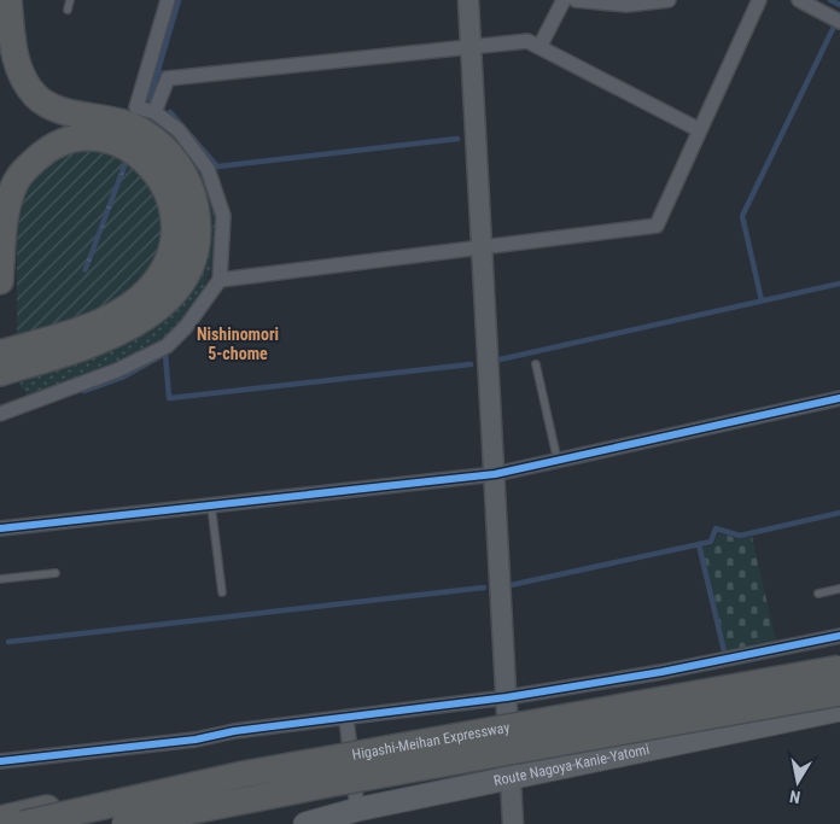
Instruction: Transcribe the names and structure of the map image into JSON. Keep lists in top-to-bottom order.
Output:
{
  "streets": {
    "highway": ["Higashi-Meihan Expressway"],
    "main road": ["Route Nagoya-Kanie-Yatomi"]
  },
  "districts": ["Nishinomori 5-chome"],
  "north": "bottom"
}
